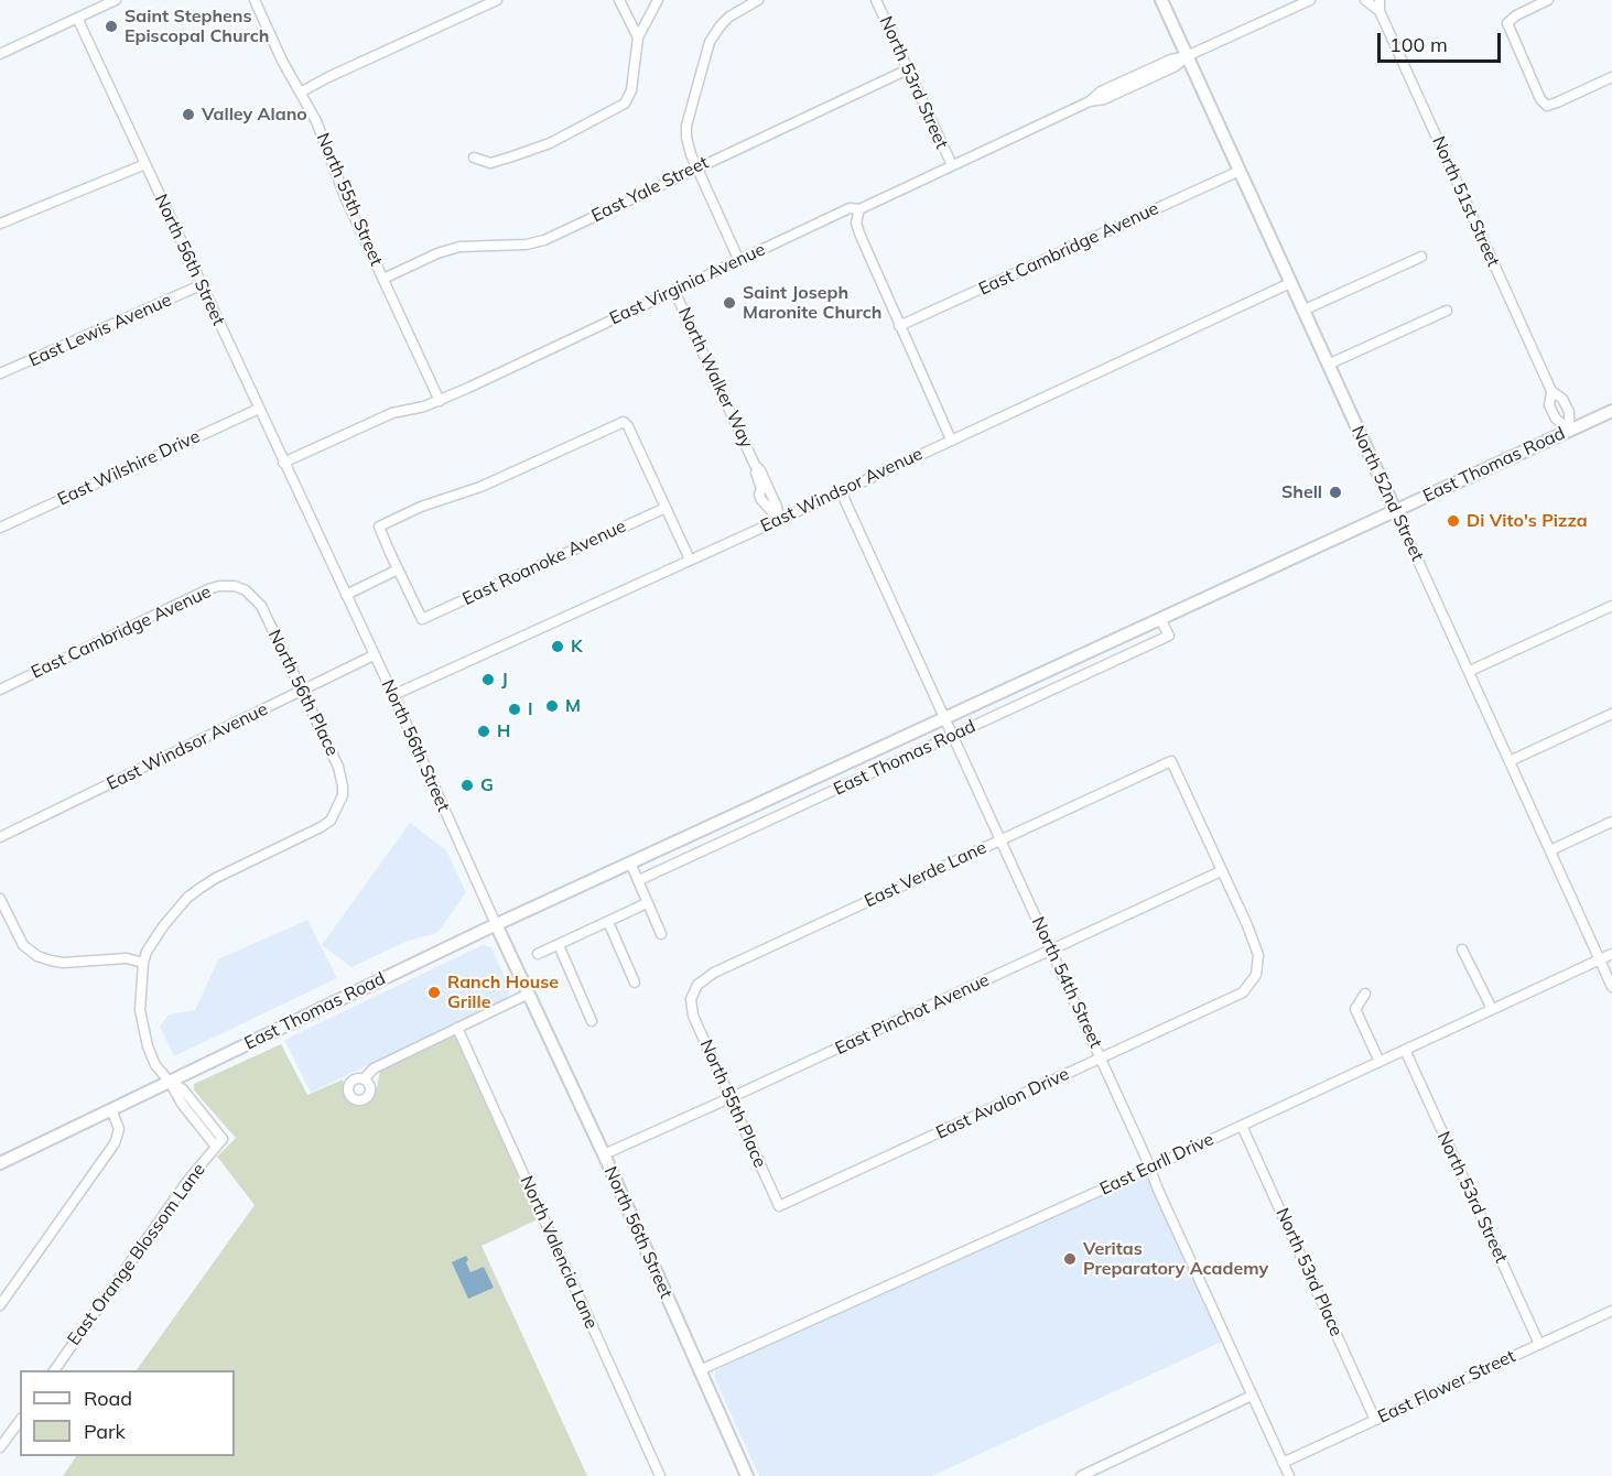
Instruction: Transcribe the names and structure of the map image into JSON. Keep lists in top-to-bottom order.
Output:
{
  "streets": {
    "main road": ["North 56th Street", "East Thomas Road", "North 52nd Street"],
    "street": [
      "North 53rd Street",
      "East Yale Street",
      "North 55th Street",
      "North 51st Street",
      "East Cambridge Avenue",
      "East Virginia Avenue",
      "East Lewis Avenue",
      "North Walker Way",
      "East Wilshire Drive",
      "East Windsor Avenue",
      "East Roanoke Avenue",
      "North 56th Place",
      "East Verde Lane",
      "North 54th Street",
      "East Pinchot Avenue",
      "North 55th Place",
      "East Avalon Drive",
      "East Earll Drive",
      "North Valencia Lane",
      "East Orange Blossom Lane",
      "North 53rd Place",
      "East Flower Street"
    ]
  },
  "crossings": [
    ["North 53rd Street", "East Yale Street"],
    ["North 53rd Street", "East Virginia Avenue"],
    ["North 53rd Street", "East Earll Drive"],
    ["North 53rd Street", "East Flower Street"],
    ["East Yale Street", "North 55th Street"],
    ["North 55th Street", "East Virginia Avenue"],
    ["North 51st Street", "East Thomas Road"],
    ["East Cambridge Avenue", "North 52nd Street"],
    ["East Cambridge Avenue", "North 56th Place"],
    ["North 56th Street", "East Virginia Avenue"],
    ["North 56th Street", "East Lewis Avenue"],
    ["North 56th Street", "East Thomas Road"],
    ["North 56th Street", "East Wilshire Drive"],
    ["North 56th Street", "East Windsor Avenue"],
    ["North 56th Street", "East Pinchot Avenue"],
    ["North 56th Street", "East Earll Drive"],
    ["East Virginia Avenue", "North Walker Way"],
    ["East Virginia Avenue", "North 52nd Street"],
    ["North Walker Way", "East Windsor Avenue"],
    ["East Thomas Road", "North 52nd Street"],
    ["East Thomas Road", "North 54th Street"],
    ["East Thomas Road", "East Orange Blossom Lane"],
    ["East Windsor Avenue", "North 52nd Street"],
    ["East Windsor Avenue", "North 56th Place"],
    ["East Windsor Avenue", "North 54th Street"],
    ["North 52nd Street", "East Earll Drive"],
    ["East Verde Lane", "North 54th Street"],
    ["East Verde Lane", "East Pinchot Avenue"],
    ["East Verde Lane", "North 55th Place"],
    ["East Verde Lane", "East Avalon Drive"],
    ["North 54th Street", "East Pinchot Avenue"],
    ["North 54th Street", "East Avalon Drive"],
    ["North 54th Street", "East Earll Drive"],
    ["North 54th Street", "East Flower Street"],
    ["East Pinchot Avenue", "North 55th Place"],
    ["East Pinchot Avenue", "East Avalon Drive"],
    ["North 55th Place", "East Avalon Drive"],
    ["East Earll Drive", "North 53rd Place"],
    ["North 53rd Place", "East Flower Street"]
  ],
  "places": [
    "Saint Stephens Episcopal Church",
    "Valley Alano",
    "Saint Joseph Maronite Church",
    "Shell",
    "Di Vito's Pizza",
    "K",
    "J",
    "M",
    "I",
    "H",
    "G",
    "Ranch House Grille",
    "Veritas Preparatory Academy"
  ],
  "legend": ["Road", "Park"],
  "scale_bar": "100 m"
}
